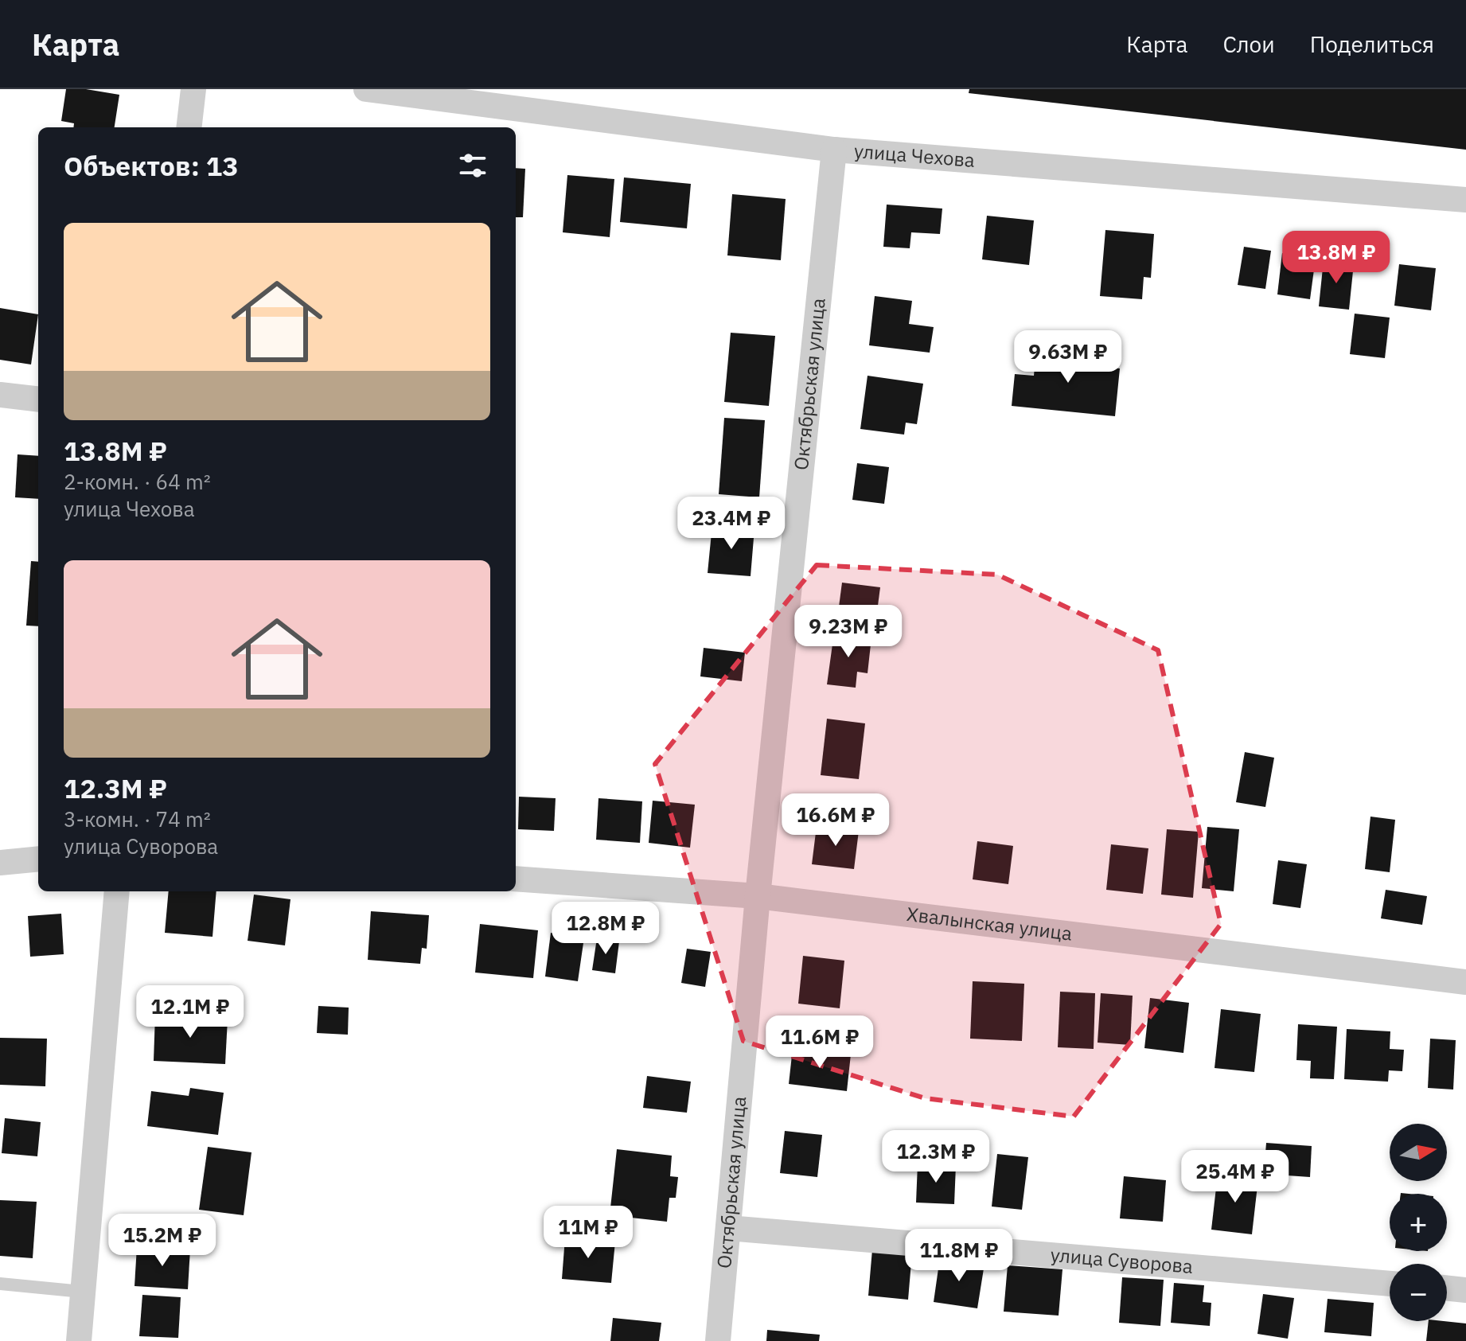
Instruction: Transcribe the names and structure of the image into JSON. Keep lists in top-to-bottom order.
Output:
{
  "streets": {
    "street": [
      "улица Чехова",
      "Октябрьская улица",
      "Хвалынская улица",
      "улица Суворова"
    ]
  },
  "crossings": [
    ["улица Чехова", "Октябрьская улица"],
    ["Октябрьская улица", "Хвалынская улица"],
    ["Октябрьская улица", "улица Суворова"]
  ],
  "north": "right",
  "page": {
    "header": "Карта",
    "nav": ["Карта", "Слои", "Поделиться"],
    "heading": "Объектов: 13",
    "list": [
      {
        "name": "13.8M ₽",
        "note": "2-комн. · 64 m² · улица Чехова"
      },
      {
        "name": "12.3M ₽",
        "note": "3-комн. · 74 m² · улица Суворова"
      }
    ],
    "price": [
      "13.8M ₽",
      "9.63M ₽",
      "23.4M ₽",
      "9.23M ₽",
      "16.6M ₽",
      "12.8M ₽",
      "12.1M ₽",
      "11.6M ₽",
      "12.3M ₽",
      "25.4M ₽",
      "11M ₽",
      "15.2M ₽",
      "11.8M ₽"
    ],
    "map_buttons": ["+", "−"]
  }
}
